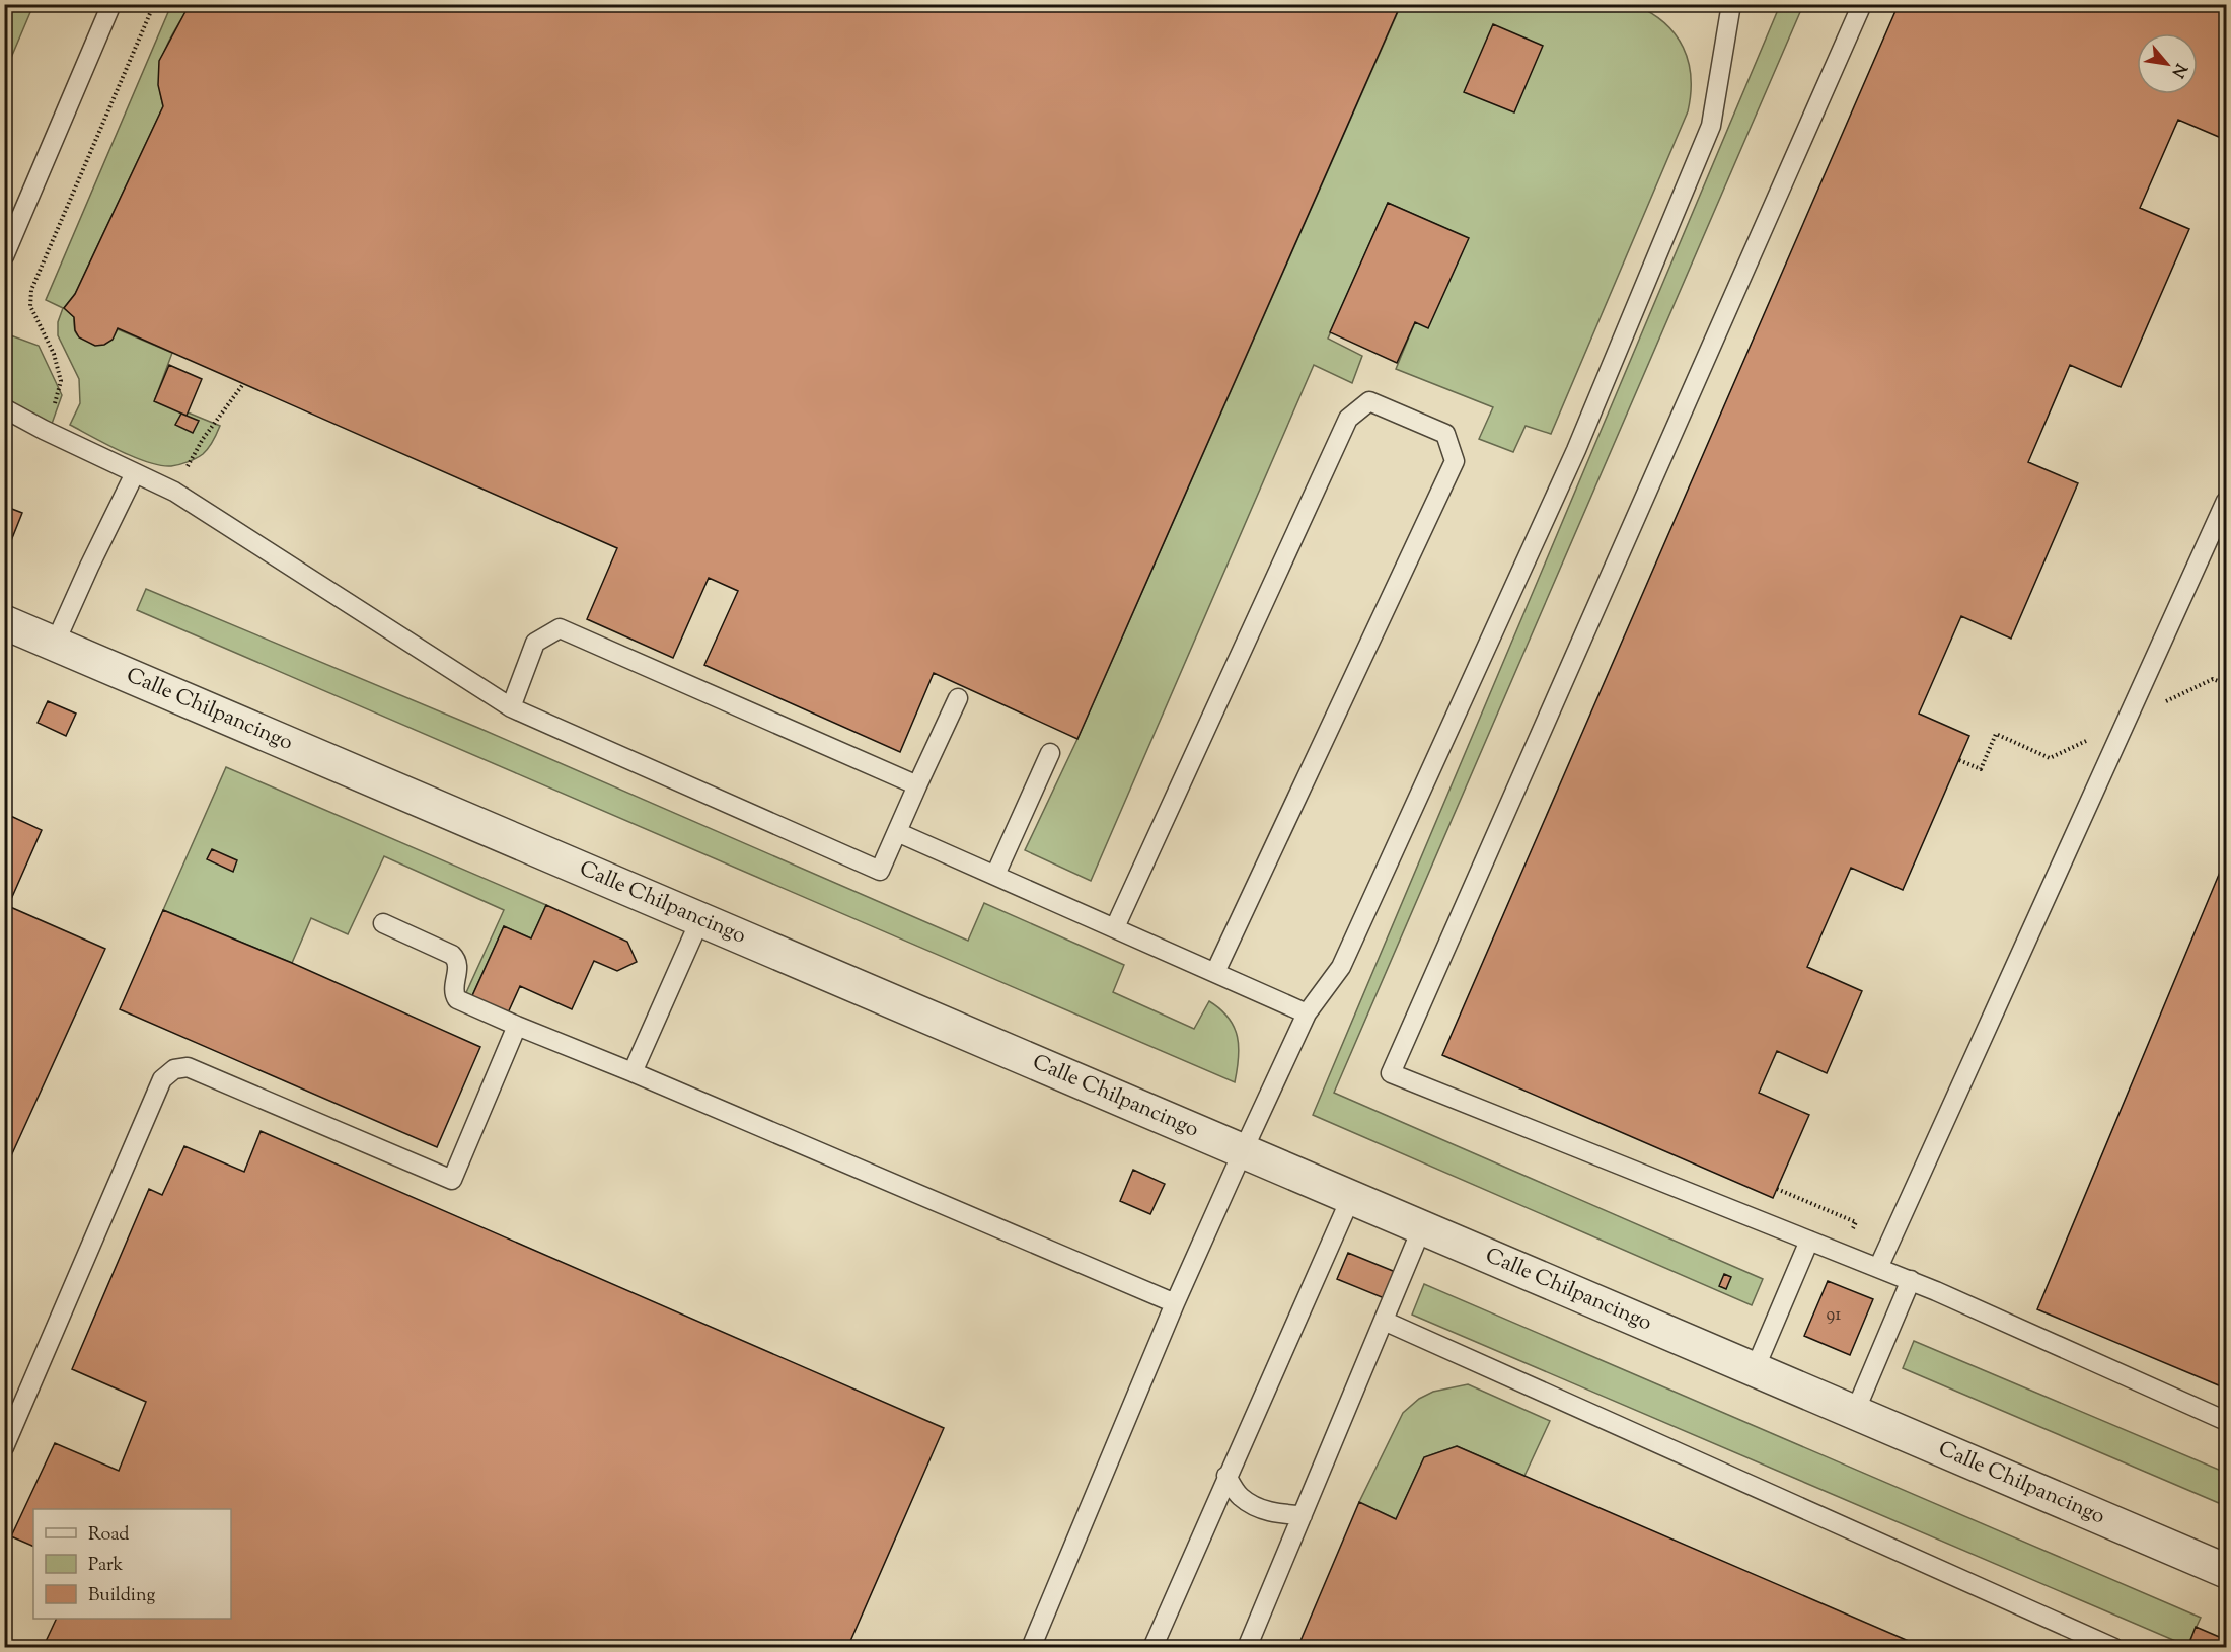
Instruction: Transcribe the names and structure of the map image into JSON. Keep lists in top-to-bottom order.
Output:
{
  "streets": {
    "street": ["Calle Chilpancingo"]
  },
  "house_numbers": ["91"],
  "legend": ["Road", "Park", "Building"],
  "north": "bottom right"
}
